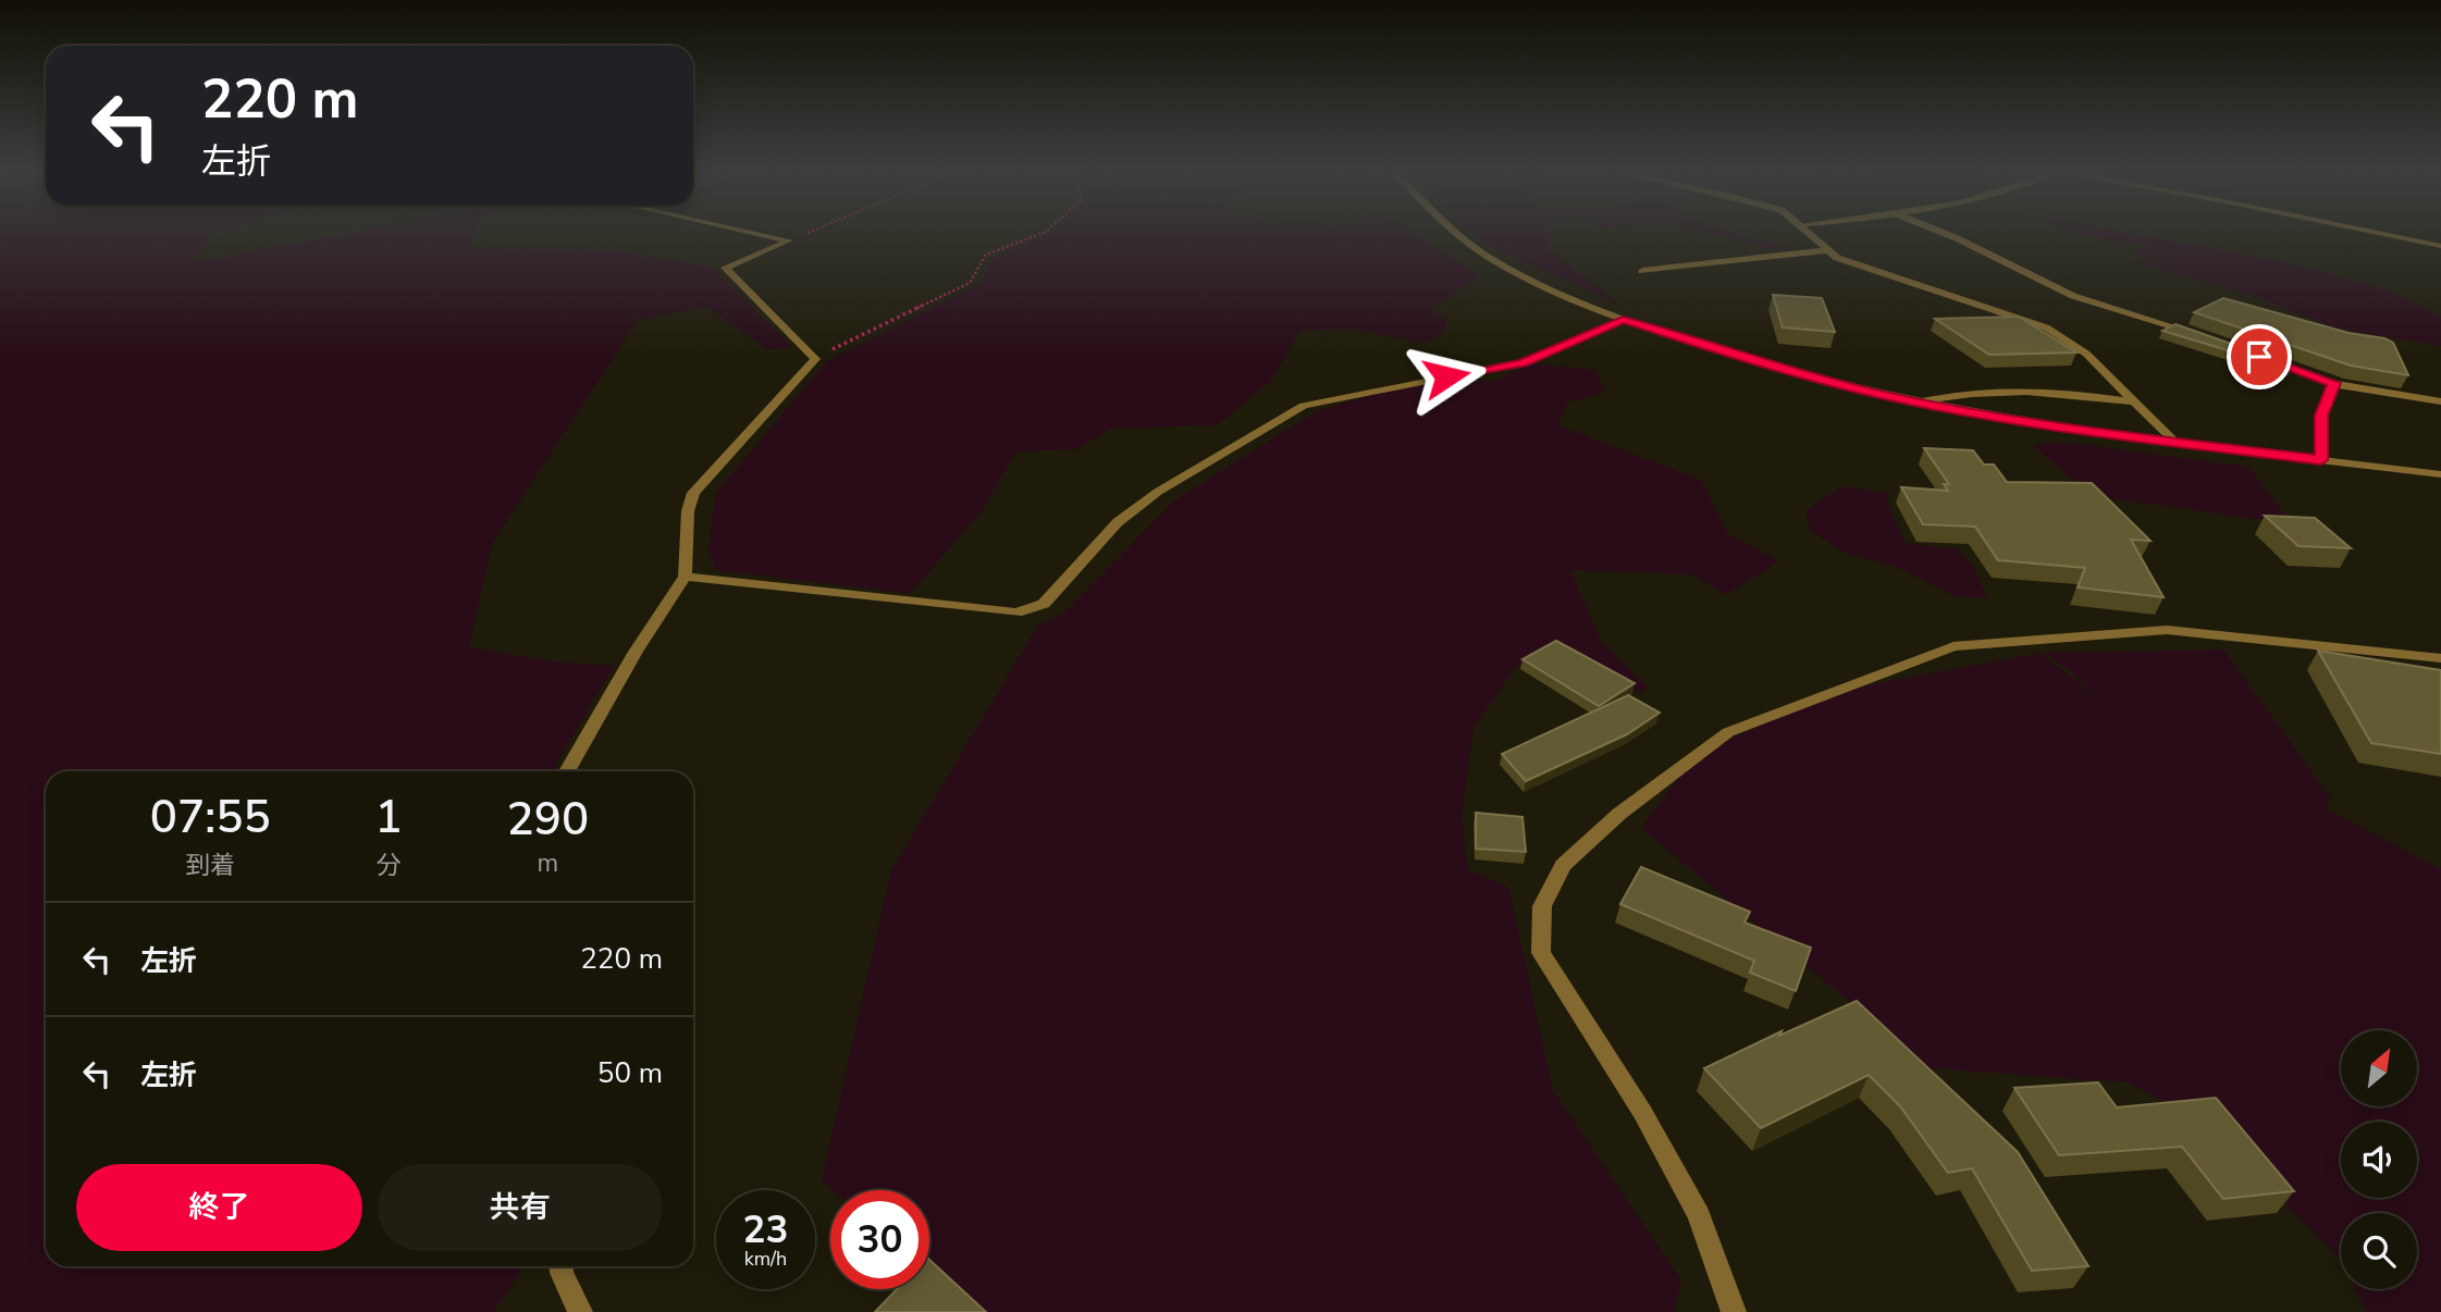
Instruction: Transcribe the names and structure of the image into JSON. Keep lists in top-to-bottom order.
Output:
{
  "north": "top right",
  "page": {
    "turn": ["220 m", "左折"],
    "eta": [
      "07:55",
      "到着",
      "1",
      "分",
      "290",
      "m"
    ],
    "list": [
      {
        "name": "左折",
        "value": "220 m"
      },
      {
        "name": "左折",
        "value": "50 m"
      }
    ],
    "buttons": ["終了", "共有"],
    "speed": "23 km/h",
    "limit": "30"
  }
}
